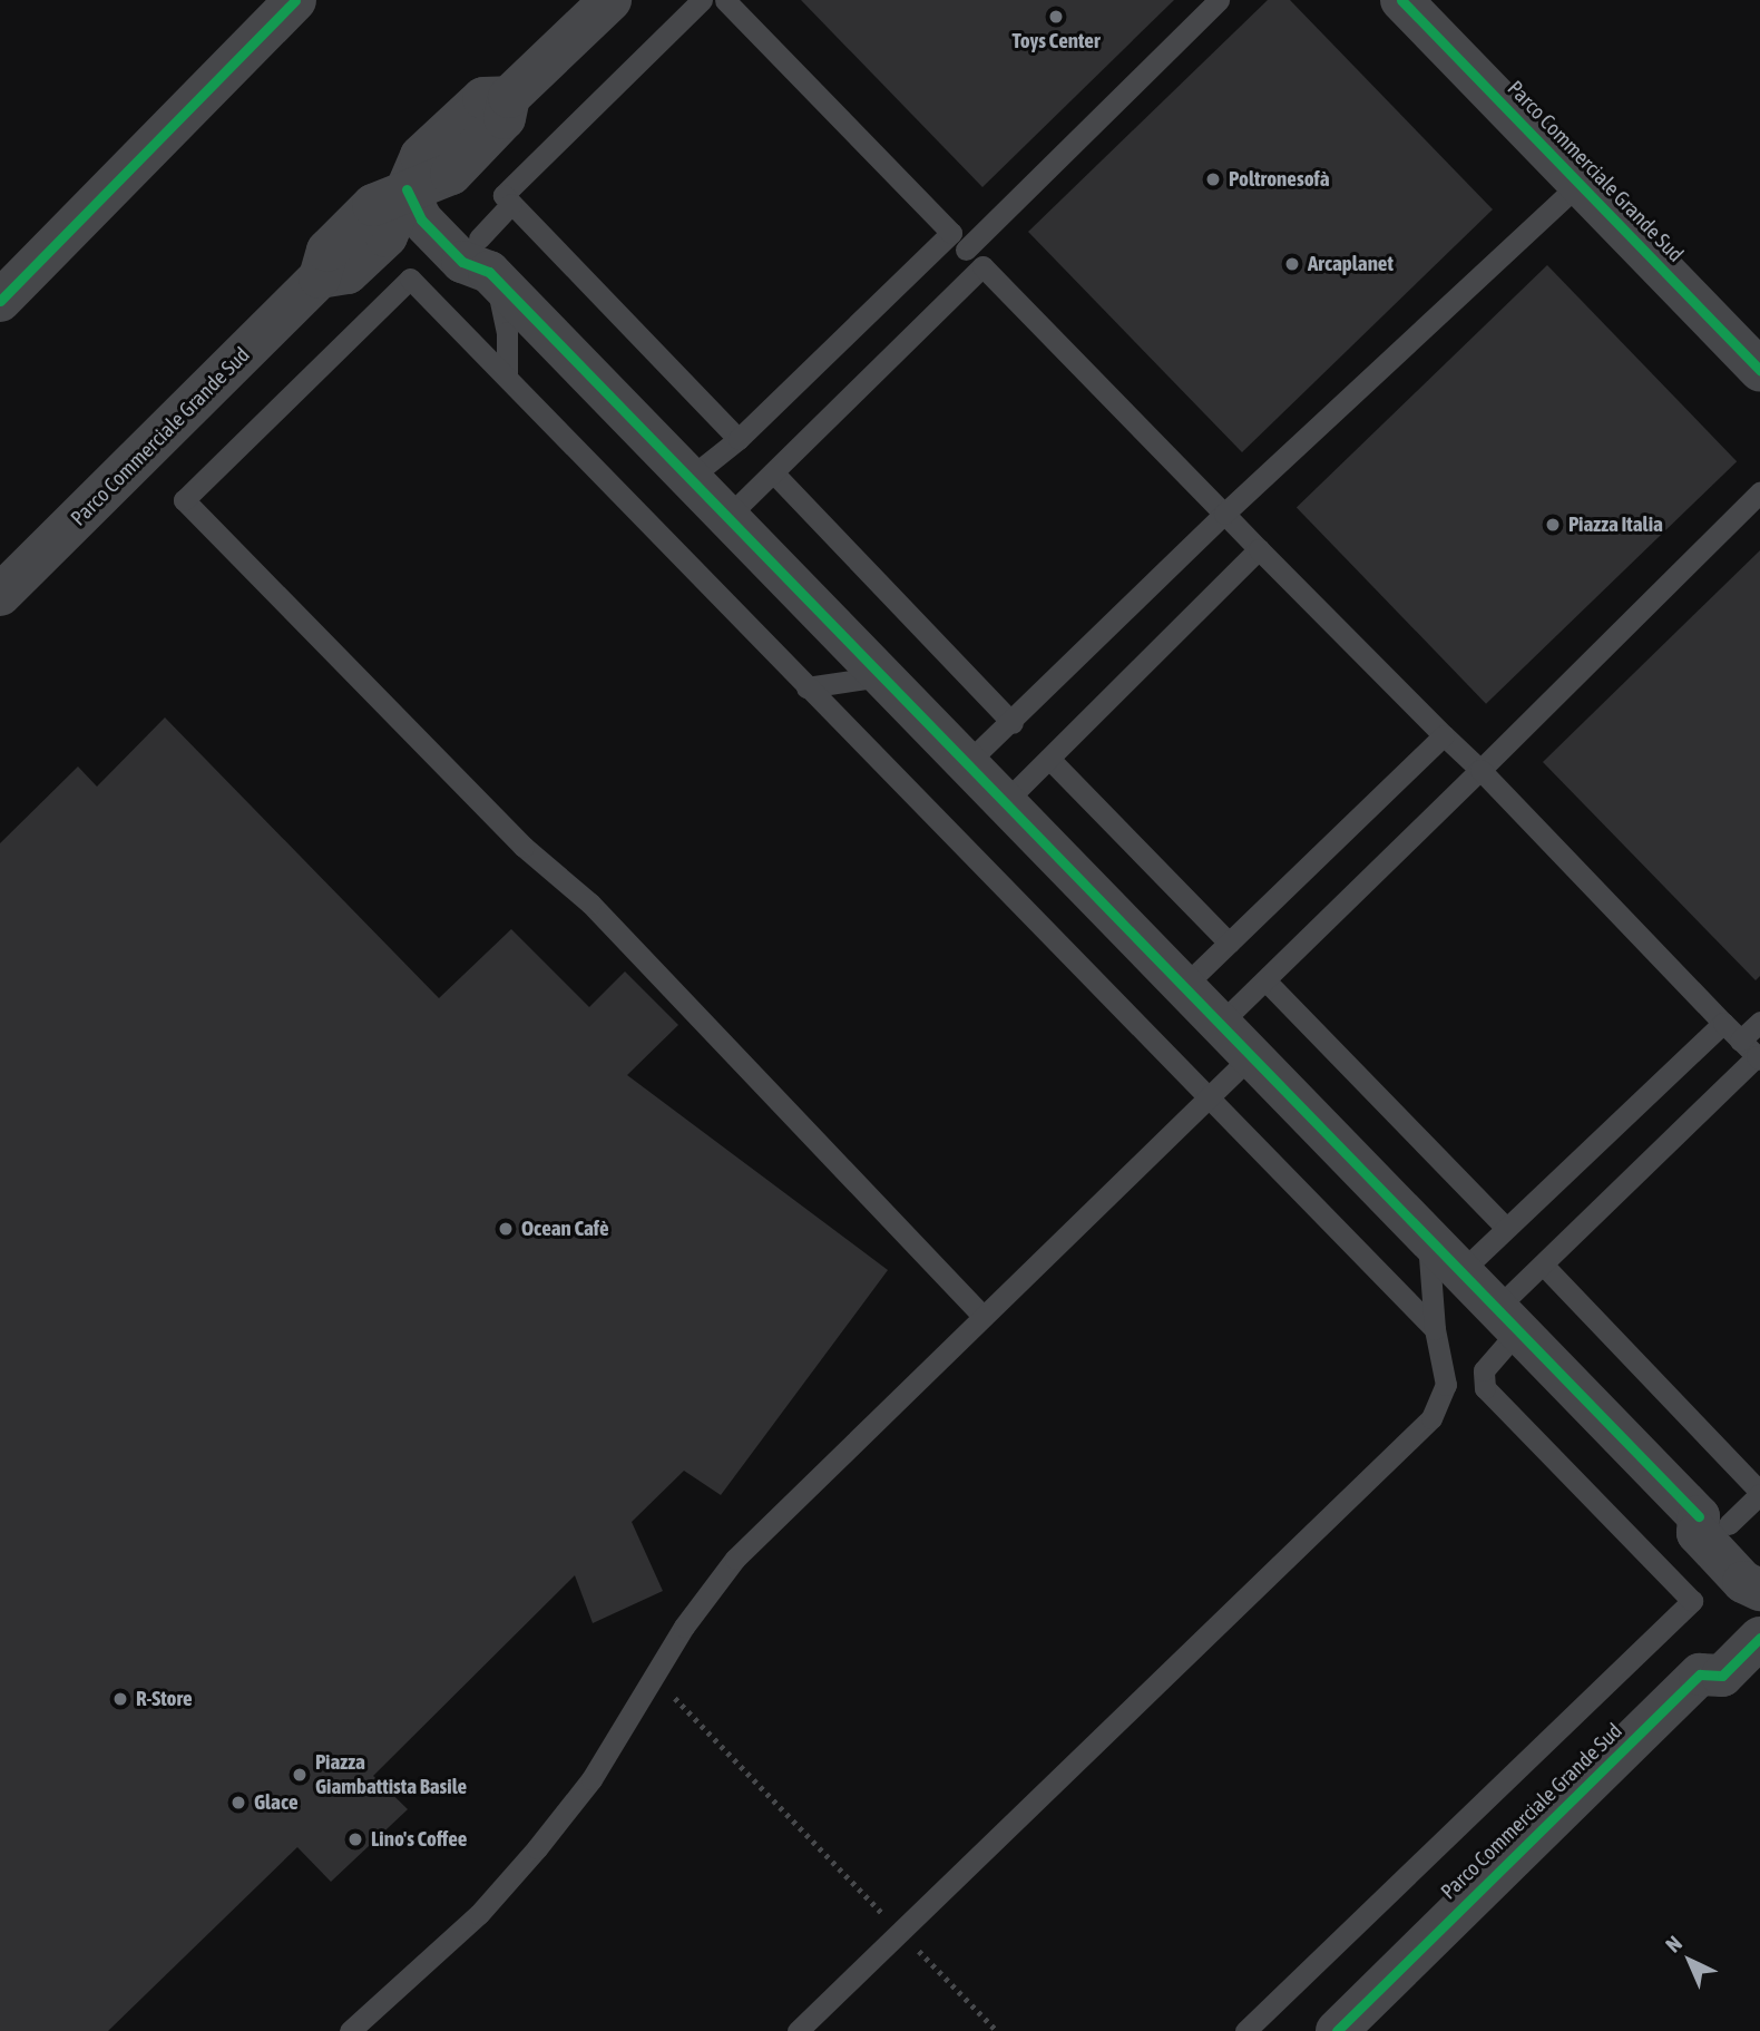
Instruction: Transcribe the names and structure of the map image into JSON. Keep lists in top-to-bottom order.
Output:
{
  "streets": {
    "street": ["Parco Commerciale Grande Sud"]
  },
  "places": [
    "Toys Center",
    "Poltronesofà",
    "Arcaplanet",
    "Piazza Italia",
    "Ocean Cafè",
    "R-Store",
    "Piazza Giambattista Basile",
    "Glace",
    "Lino's Coffee"
  ],
  "north": "top left"
}
